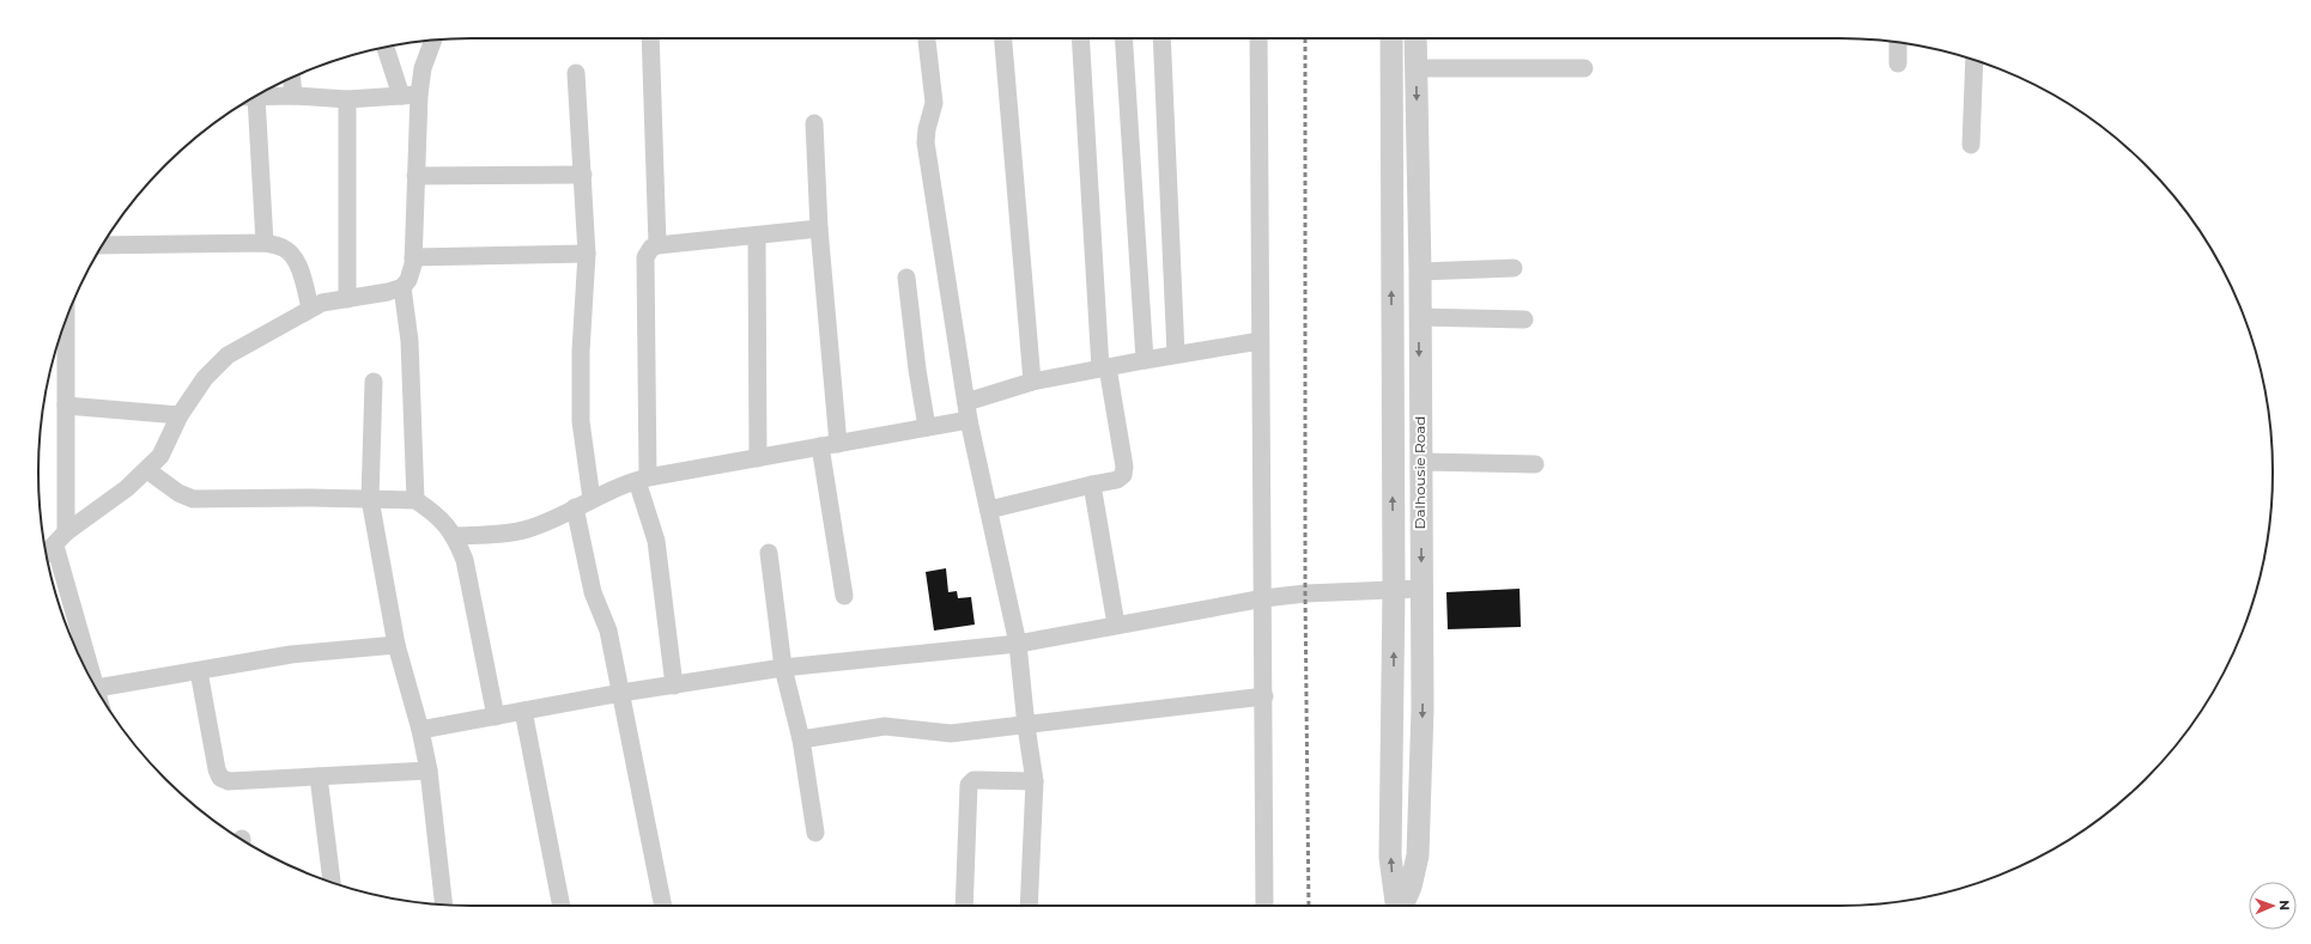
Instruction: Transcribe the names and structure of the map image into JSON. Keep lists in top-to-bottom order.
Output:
{
  "streets": {
    "street": ["Dalhousie Road"]
  },
  "north": "right"
}
